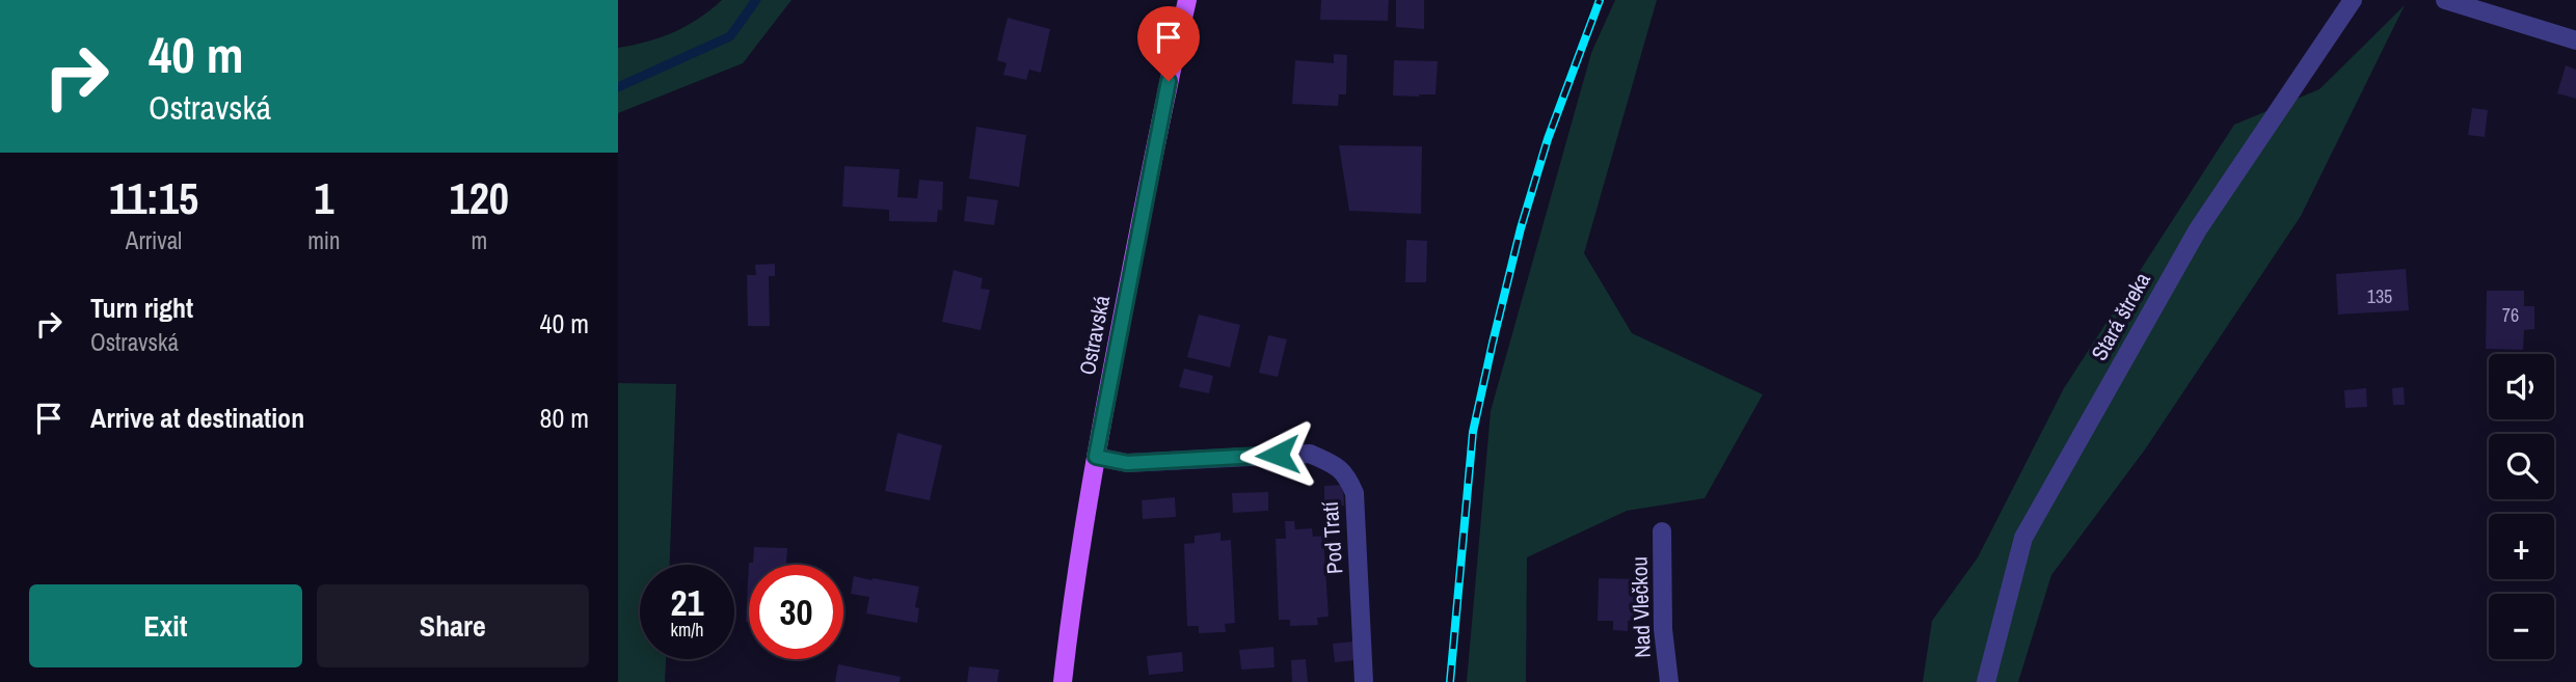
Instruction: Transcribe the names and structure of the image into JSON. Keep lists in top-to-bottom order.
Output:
{
  "streets": {
    "main road": ["Ostravská"],
    "street": ["Stará štreka", "Pod Tratí", "Nad Vlečkou"]
  },
  "crossings": [
    ["Ostravská", "Pod Tratí"]
  ],
  "house_numbers": ["135", "76"],
  "page": {
    "turn": ["40 m", "Ostravská"],
    "eta": [
      "11:15",
      "Arrival",
      "1",
      "min",
      "120",
      "m"
    ],
    "list": [
      {
        "name": "Turn right",
        "note": "Ostravská",
        "value": "40 m"
      },
      {
        "name": "Arrive at destination",
        "value": "80 m"
      }
    ],
    "map_buttons": ["+", "−"],
    "speed": "21 km/h",
    "limit": "30",
    "buttons": ["Exit", "Share"]
  }
}
